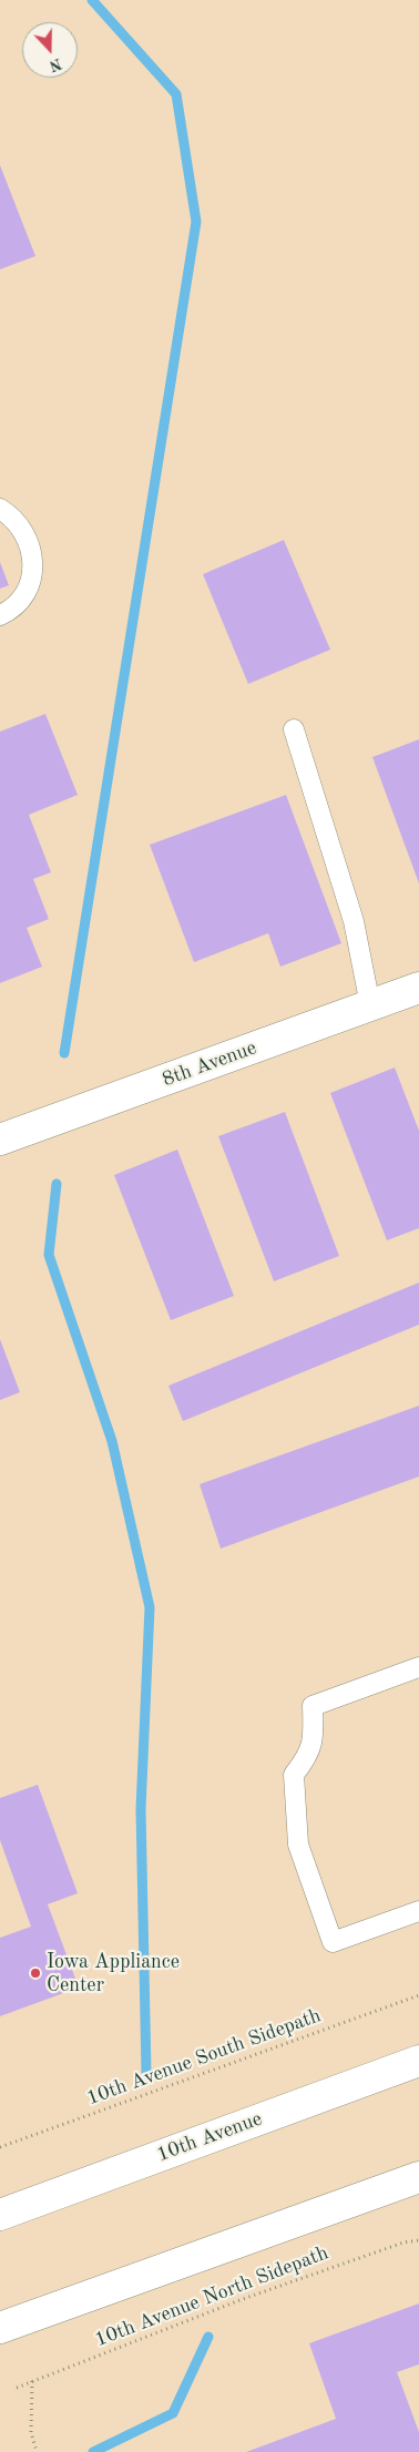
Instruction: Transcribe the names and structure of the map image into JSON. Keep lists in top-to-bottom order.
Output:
{
  "streets": {
    "main road": ["8th Avenue", "10th Avenue"],
    "path": ["10th Avenue South Sidepath", "10th Avenue North Sidepath"]
  },
  "places": ["Iowa Appliance Center"],
  "north": "bottom"
}
